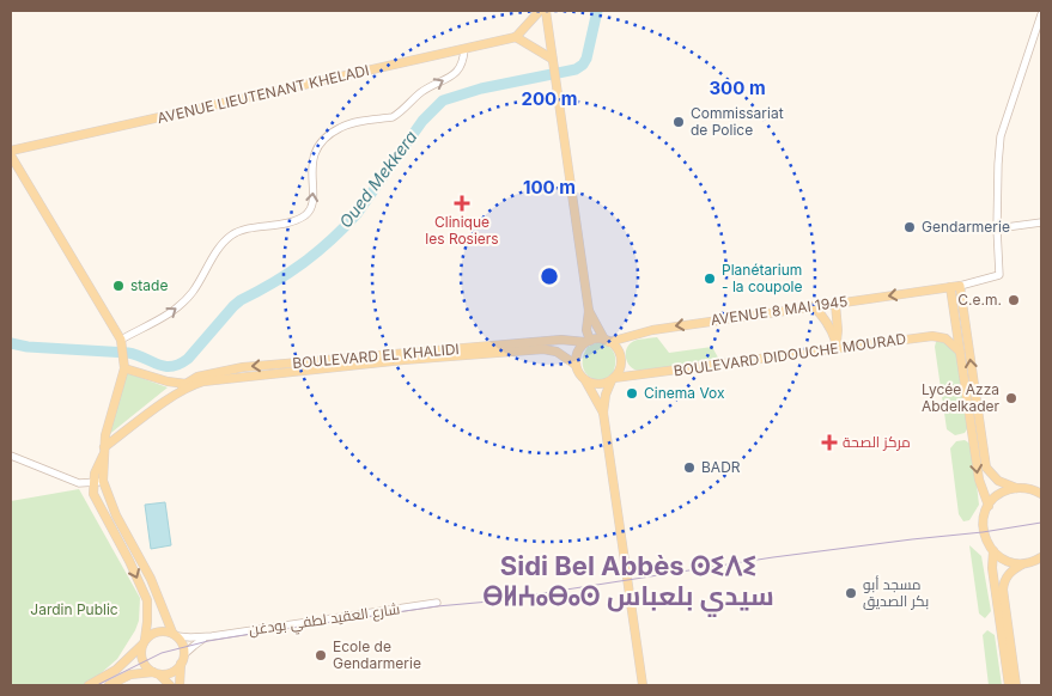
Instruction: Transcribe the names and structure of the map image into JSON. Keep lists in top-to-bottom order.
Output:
{
  "streets": {
    "main road": [
      "AVENUE LIEUTENANT KHELADI",
      "AVENUE 8 MAI 1945",
      "BOULEVARD DIDOUCHE MOURAD",
      "BOULEVARD EL KHALIDI"
    ],
    "street": ["شارع العقيد لطفي بودغن"]
  },
  "crossings": [
    ["AVENUE 8 MAI 1945", "BOULEVARD DIDOUCHE MOURAD"],
    ["AVENUE 8 MAI 1945", "BOULEVARD EL KHALIDI"],
    ["BOULEVARD DIDOUCHE MOURAD", "BOULEVARD EL KHALIDI"]
  ],
  "one_way": ["AVENUE 8 MAI 1945"],
  "districts": ["Sidi Bel Abbès ⵙⵉⴷⵉ ⴱⵍⵄⴰⴱⴰⵙ سيدي بلعباس"],
  "water": ["Oued Mekkera"],
  "parks": ["Jardin Public"],
  "places": {
    "other": [
      "Commissariat de Police",
      "Gendarmerie",
      "Planétarium - la coupole",
      "stade",
      "C.e.m.",
      "Cinema Vox",
      "Lycée Azza Abdelkader",
      "BADR",
      "مسجد أبو بكر الصديق",
      "Ecole de Gendarmerie"
    ],
    "health": ["Clinique les Rosiers", "مركز الصحة"]
  },
  "rings": ["300 m", "200 m", "100 m"]
}
